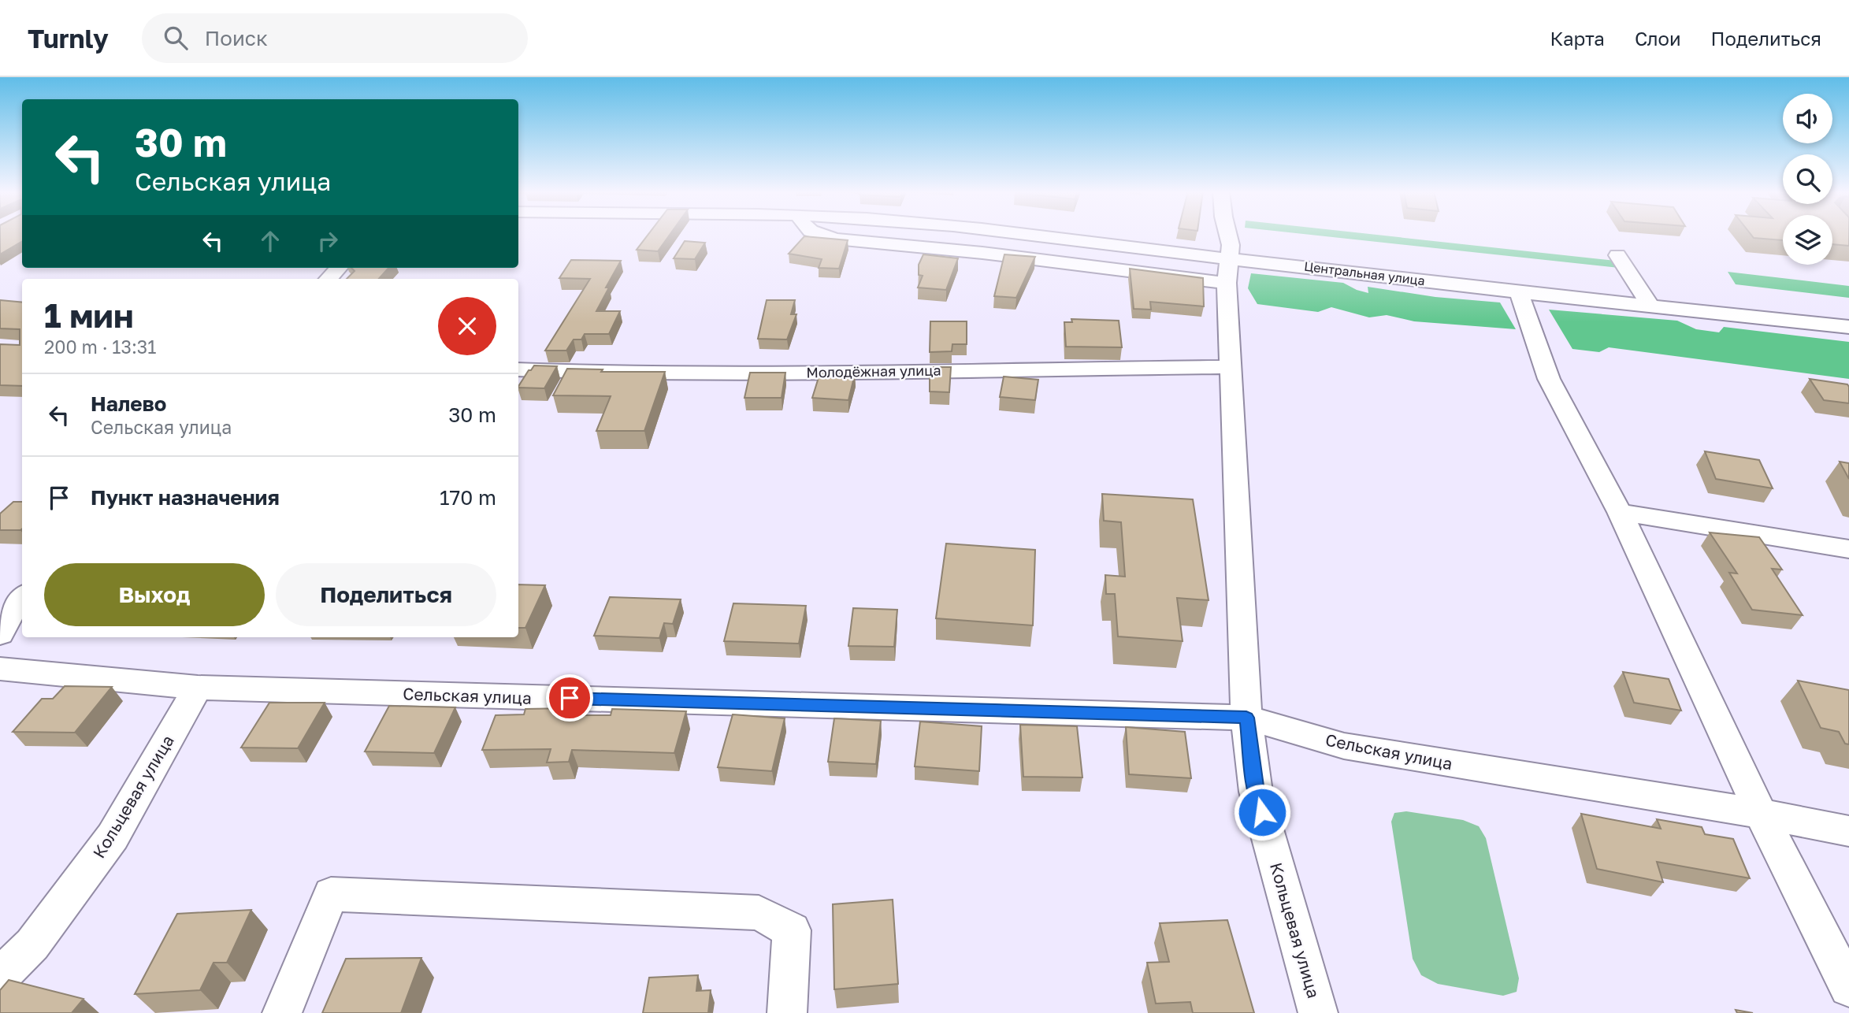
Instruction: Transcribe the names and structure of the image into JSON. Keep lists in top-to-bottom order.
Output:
{
  "streets": {
    "street": [
      "Центральная улица",
      "Молодёжная улица",
      "Сельская улица",
      "Кольцевая улица"
    ]
  },
  "crossings": [
    ["Сельская улица", "Кольцевая улица"]
  ],
  "page": {
    "header": "Turnly",
    "search": "Поиск",
    "nav": ["Карта", "Слои", "Поделиться"],
    "turn": ["30 m", "Сельская улица"],
    "heading": ["1 мин", "200 m · 13:31"],
    "list": [
      {
        "name": "Налево",
        "note": "Сельская улица",
        "value": "30 m"
      },
      {
        "name": "Пункт назначения",
        "value": "170 m"
      }
    ],
    "buttons": ["Выход", "Поделиться"]
  }
}
